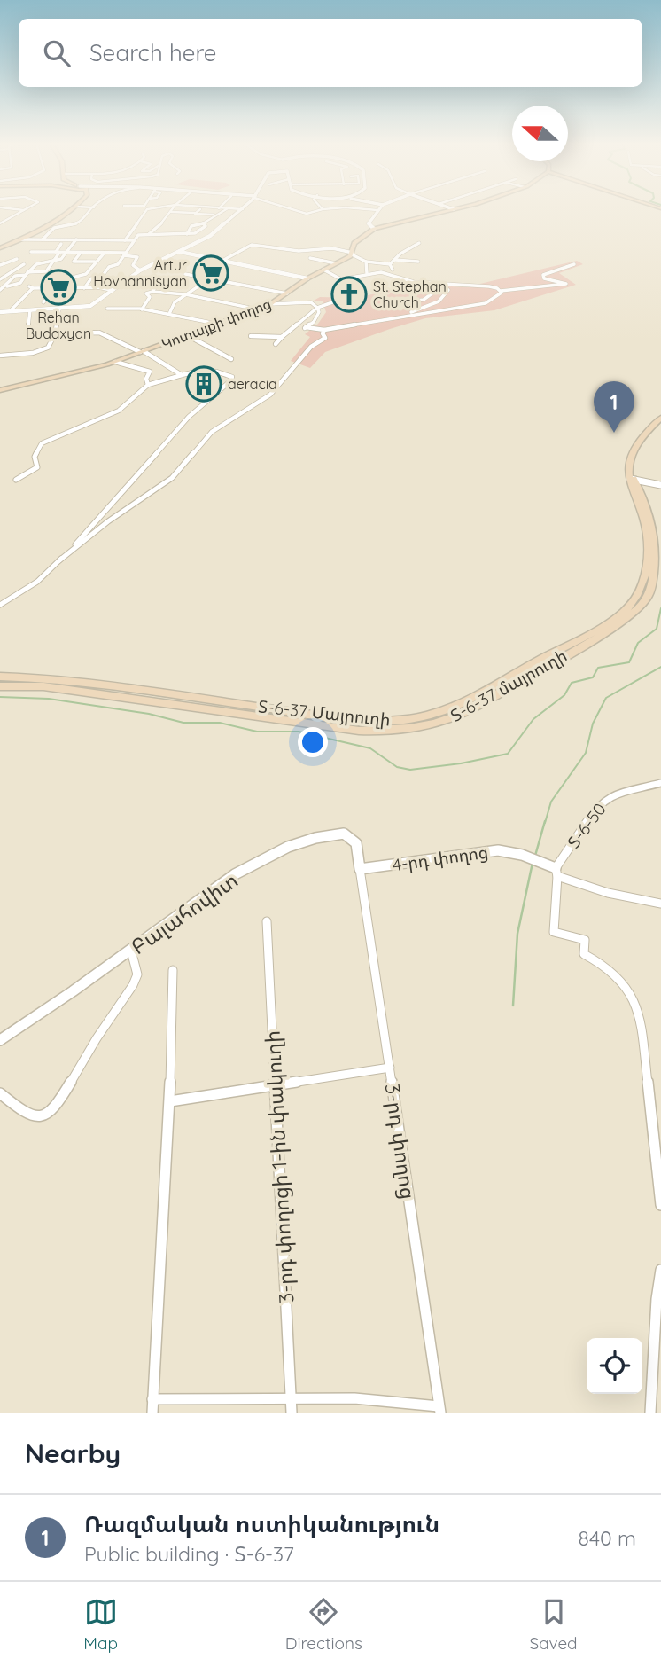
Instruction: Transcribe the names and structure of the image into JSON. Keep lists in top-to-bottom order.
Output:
{
  "streets": {
    "main road": ["Կոտայքի փողոց", "Տ-6-37 մայրուղի", "Տ-6-37 Մայրուղի"],
    "street": [
      "Տ-6-50",
      "4-րդ փողոց",
      "Բալահովիտ",
      "3-րդ փողոց",
      "3-րդ փողոցի 1-ին փակուղի"
    ]
  },
  "crossings": [
    ["Տ-6-37 մայրուղի", "Տ-6-37 Մայրուղի"],
    ["Տ-6-50", "4-րդ փողոց"],
    ["4-րդ փողոց", "Բալահովիտ"],
    ["4-րդ փողոց", "3-րդ փողոց"],
    ["Բալահովիտ", "3-րդ փողոց"]
  ],
  "places": {
    "supermarket": ["Artur Hovhannisyan", "Rehan Budaxyan"],
    "church": ["St. Stephan Church"],
    "building": ["aeracia"]
  },
  "north": "left",
  "page": {
    "search": "Search here",
    "pins": "1",
    "heading": "Nearby",
    "list": [
      {
        "mark": "1",
        "name": "Ռազմական ոստիկանություն",
        "note": "Public building · Տ-6-37",
        "value": "840 m"
      }
    ],
    "nav": ["Map", "Directions", "Saved"]
  }
}
